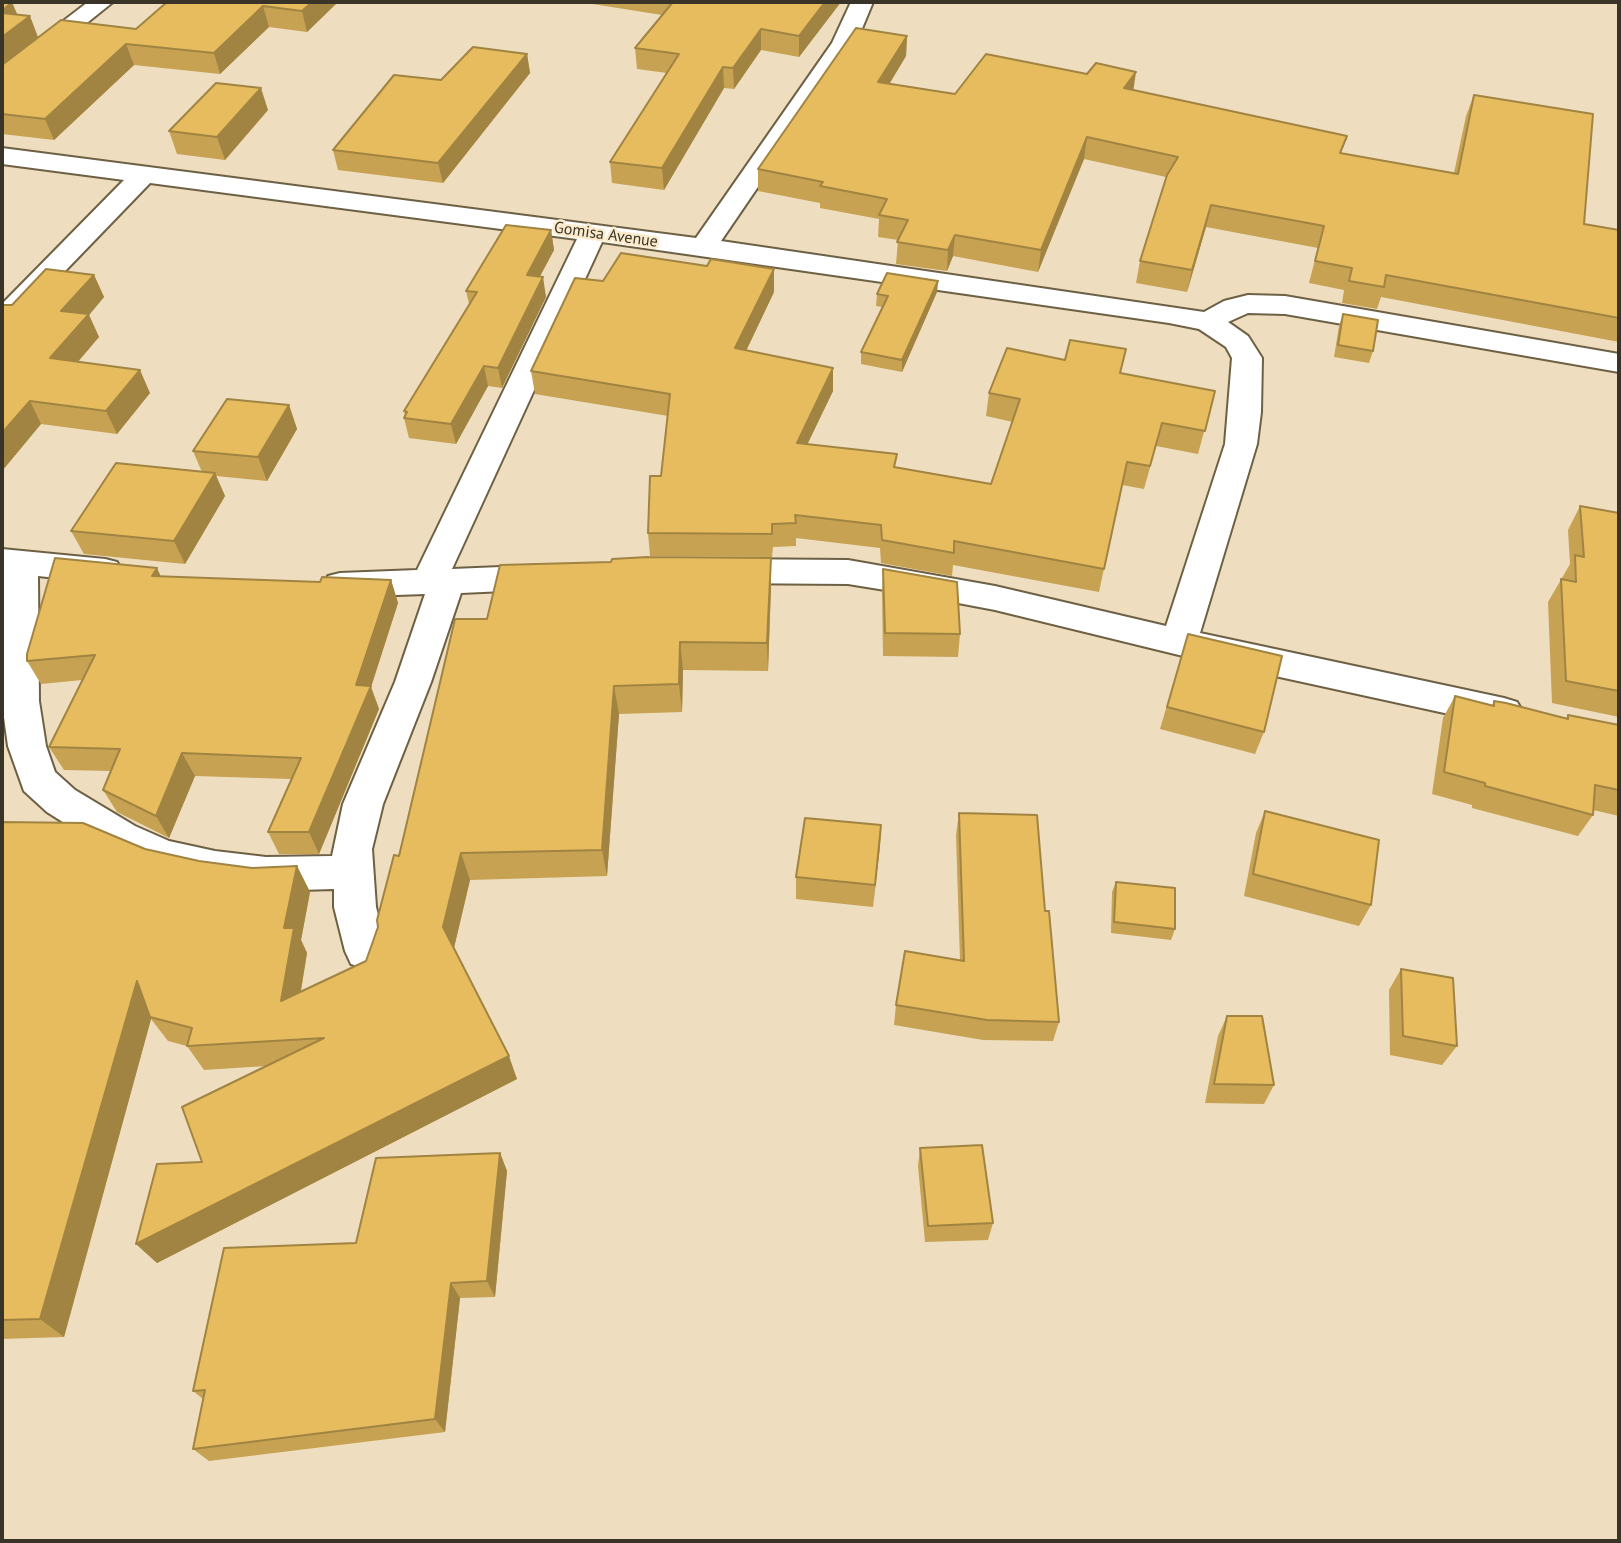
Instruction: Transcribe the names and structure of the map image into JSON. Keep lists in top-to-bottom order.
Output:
{
  "streets": {
    "street": ["Gomisa Avenue"]
  }
}
